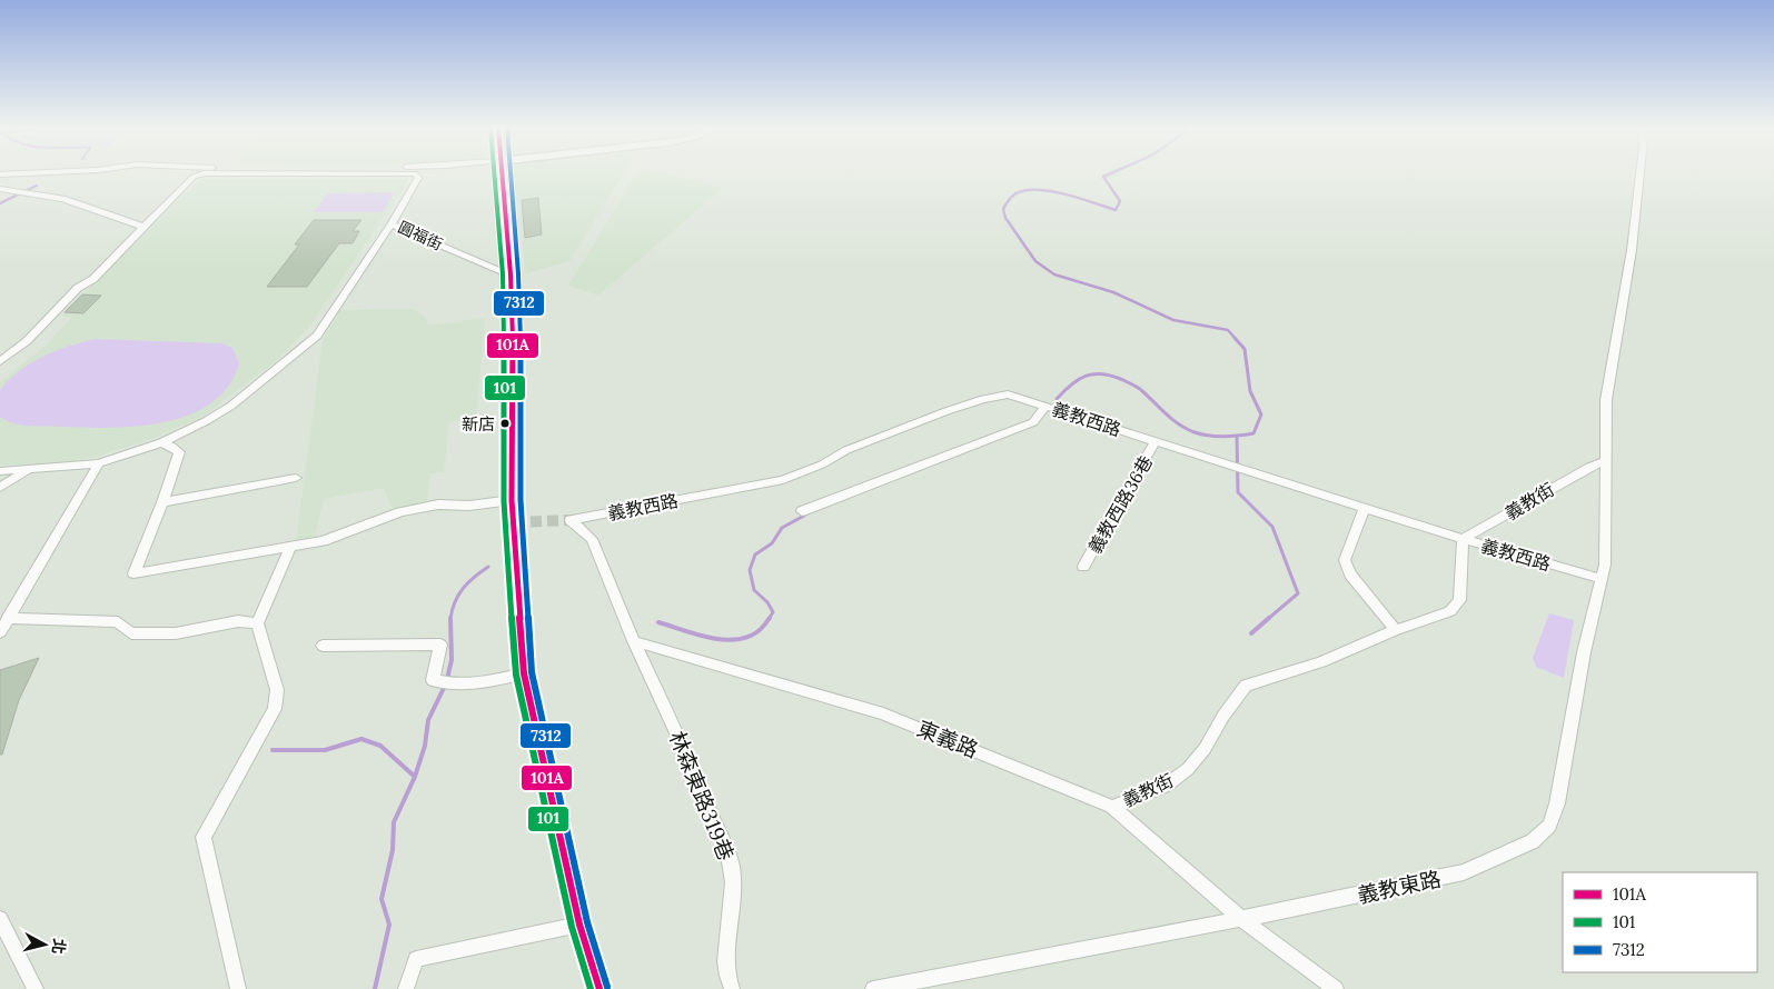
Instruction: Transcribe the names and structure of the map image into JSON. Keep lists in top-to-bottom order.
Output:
{
  "streets": {
    "street": [
      "圓福街",
      "義教西路",
      "義教街",
      "義教西路36巷",
      "東義路",
      "林森東路319巷",
      "義教東路"
    ]
  },
  "crossings": [
    ["義教西路", "義教街"],
    ["義教西路", "義教西路36巷"],
    ["義教西路", "東義路"],
    ["義教西路", "林森東路319巷"],
    ["義教西路", "義教東路"],
    ["義教街", "東義路"],
    ["義教街", "義教東路"],
    ["東義路", "林森東路319巷"],
    ["東義路", "義教東路"]
  ],
  "places": ["新店"],
  "lines": ["transit line 101A", "transit line 101", "transit line 7312"],
  "legend": ["101A", "101", "7312"],
  "north": "right"
}
